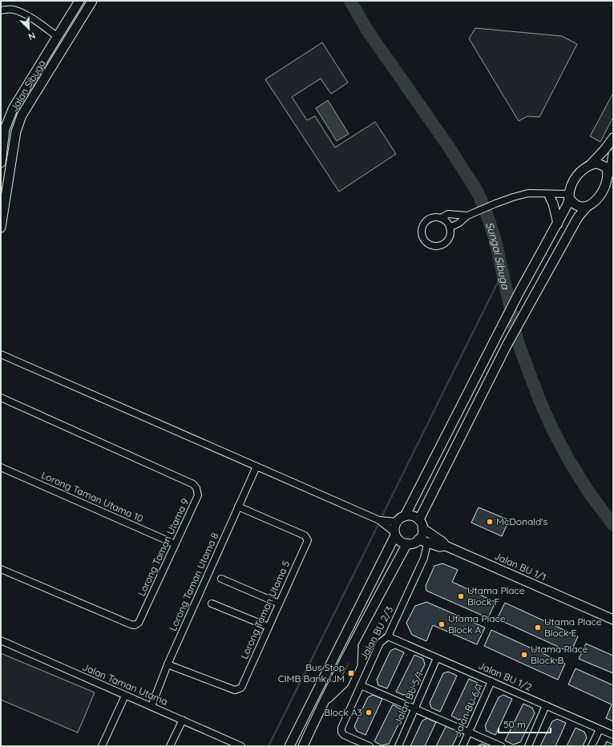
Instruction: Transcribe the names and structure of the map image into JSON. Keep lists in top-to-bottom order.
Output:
{
  "streets": {
    "street": [
      "Jalan Sibuga",
      "Lorong Taman Utama 10",
      "Lorong Taman Utama 9",
      "Jalan BU 1/1",
      "Lorong Taman Utama 8",
      "Lorong Taman Utama 5",
      "Jalan BU 2/3",
      "Jalan BU 1/2",
      "Jalan Taman Utama",
      "Jalan BU 5/1",
      "Jalan BU 6/1"
    ]
  },
  "crossings": [
    ["Lorong Taman Utama 10", "Lorong Taman Utama 9"],
    ["Lorong Taman Utama 8", "Lorong Taman Utama 5"],
    ["Lorong Taman Utama 8", "Jalan Taman Utama"],
    ["Jalan BU 2/3", "Jalan BU 1/2"],
    ["Jalan BU 1/2", "Jalan BU 5/1"],
    ["Jalan BU 1/2", "Jalan BU 6/1"]
  ],
  "water": ["Sungai Sibuga"],
  "places": {
    "other": [
      "McDonald's",
      "Utama Place Block F",
      "Utama Place Block A",
      "Utama Place Block E",
      "Utama Place Block B",
      "Block A3"
    ],
    "transit": ["Bus Stop CIMB Bank IJM"]
  },
  "scale_bar": "50 m",
  "north": "bottom right"
}
